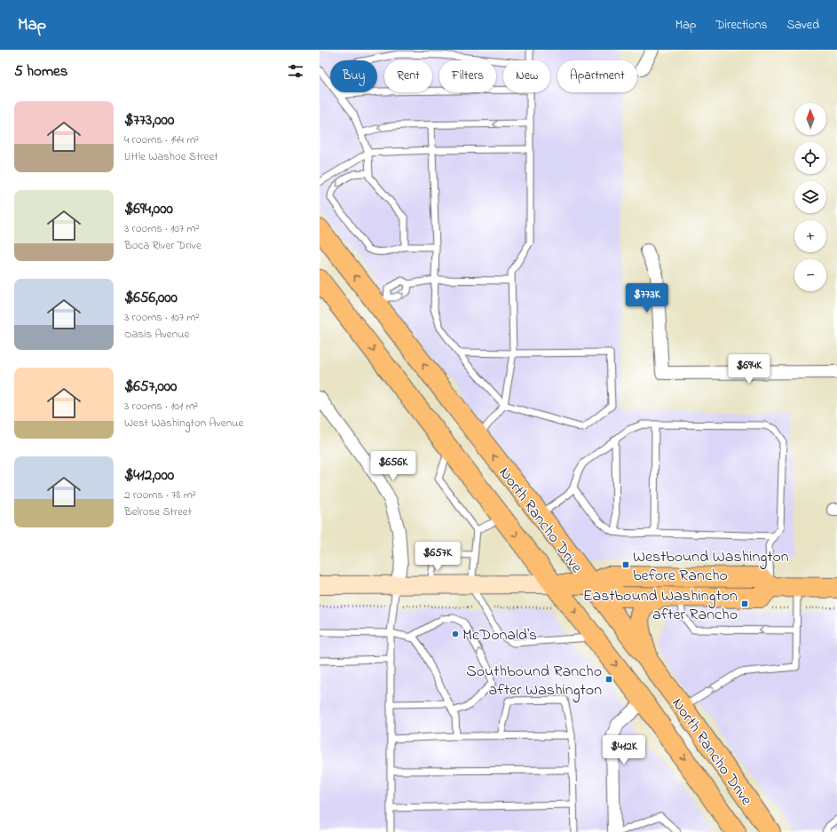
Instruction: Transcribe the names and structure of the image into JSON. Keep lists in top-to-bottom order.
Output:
{
  "streets": {
    "main road": ["North Rancho Drive"]
  },
  "places": {
    "transit": ["Westbound Washington before Rancho", "Eastbound Washington after Rancho", "Southbound Rancho after Washington"],
    "other": ["McDonald's"]
  },
  "north": "top",
  "page": {
    "header": "Map",
    "nav": ["Map", "Directions", "Saved"],
    "heading": "5 homes",
    "chip": [
      "Buy",
      "Rent",
      "Filters",
      "New",
      "Apartment"
    ],
    "list": [
      {
        "name": "$773,000",
        "note": "4 rooms · 144 m² · Little Washoe Street"
      },
      {
        "name": "$694,000",
        "note": "3 rooms · 107 m² · Boca River Drive"
      },
      {
        "name": "$656,000",
        "note": "3 rooms · 107 m² · Oasis Avenue"
      },
      {
        "name": "$657,000",
        "note": "3 rooms · 101 m² · West Washington Avenue"
      },
      {
        "name": "$412,000",
        "note": "2 rooms · 78 m² · Belrose Street"
      }
    ],
    "map_buttons": ["+", "−"],
    "price": [
      "$773K",
      "$694K",
      "$656K",
      "$657K",
      "$412K"
    ]
  }
}
